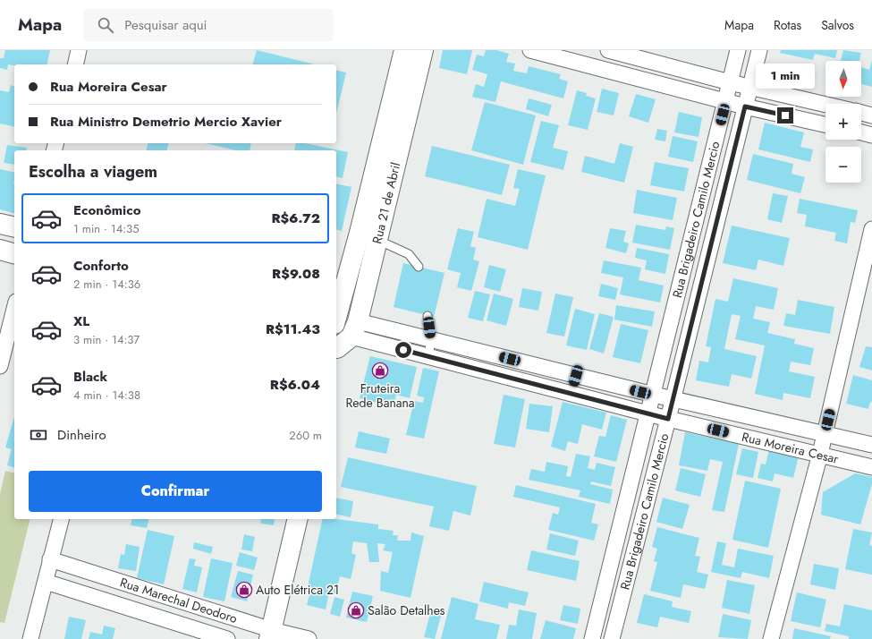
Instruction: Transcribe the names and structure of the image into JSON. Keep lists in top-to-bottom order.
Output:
{
  "streets": {
    "street": [
      "Rua 21 de Abril",
      "Rua Brigadeiro Camilo Mercio",
      "Rua Moreira Cesar",
      "Rua Marechal Deodoro"
    ]
  },
  "crossings": [
    ["Rua 21 de Abril", "Rua Moreira Cesar"],
    ["Rua Brigadeiro Camilo Mercio", "Rua Moreira Cesar"]
  ],
  "places": {
    "shop": ["Fruteira Rede Banana", "Auto Elétrica 21", "Salão Detalhes"]
  },
  "north": "bottom",
  "page": {
    "header": "Mapa",
    "search": "Pesquisar aqui",
    "nav": ["Mapa", "Rotas", "Salvos"],
    "map_buttons": ["+", "−"],
    "bubble": "1 min",
    "banner": ["Rua Moreira Cesar", "Rua Ministro Demetrio Mercio Xavier"],
    "heading": "Escolha a viagem",
    "list": [
      {
        "name": "Econômico",
        "note": "1 min · 14:35",
        "value": "R$6.72"
      },
      {
        "name": "Conforto",
        "note": "2 min · 14:36",
        "value": "R$9.08"
      },
      {
        "name": "XL",
        "note": "3 min · 14:37",
        "value": "R$11.43"
      },
      {
        "name": "Black",
        "note": "4 min · 14:38",
        "value": "R$6.04"
      }
    ],
    "pay": ["Dinheiro", "260 m"],
    "buttons": "Confirmar"
  }
}
